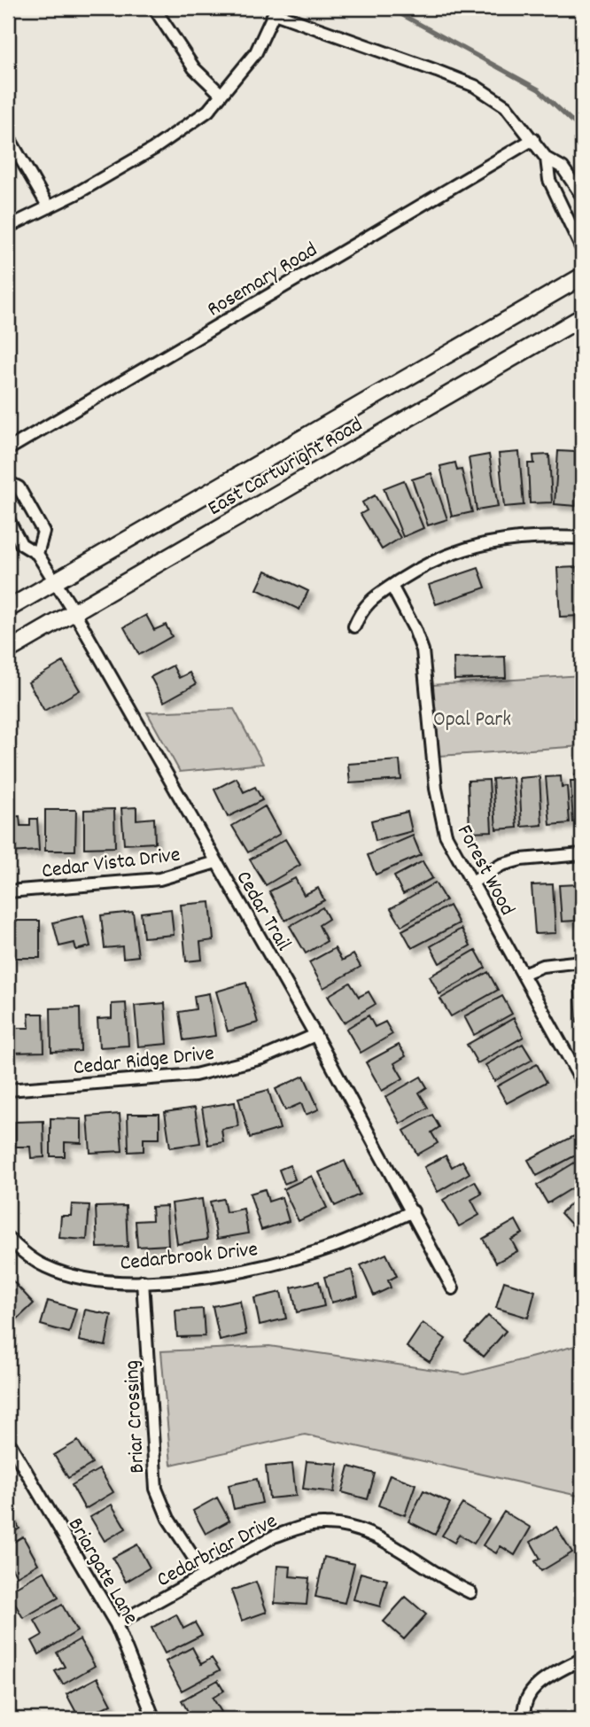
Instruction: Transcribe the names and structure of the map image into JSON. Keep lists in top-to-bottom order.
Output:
{
  "streets": {
    "main road": ["East Cartwright Road"],
    "street": [
      "Rosemary Road",
      "Cedar Vista Drive",
      "Forest Wood",
      "Cedar Trail",
      "Cedar Ridge Drive",
      "Cedarbrook Drive",
      "Briar Crossing",
      "Cedarbriar Drive",
      "Briargate Lane"
    ]
  },
  "crossings": [
    ["East Cartwright Road", "Cedar Trail"],
    ["Cedar Vista Drive", "Cedar Trail"],
    ["Cedar Trail", "Cedar Ridge Drive"],
    ["Cedar Trail", "Cedarbrook Drive"],
    ["Cedarbrook Drive", "Briar Crossing"],
    ["Briar Crossing", "Cedarbriar Drive"],
    ["Cedarbriar Drive", "Briargate Lane"]
  ],
  "parks": ["Opal Park"]
}
